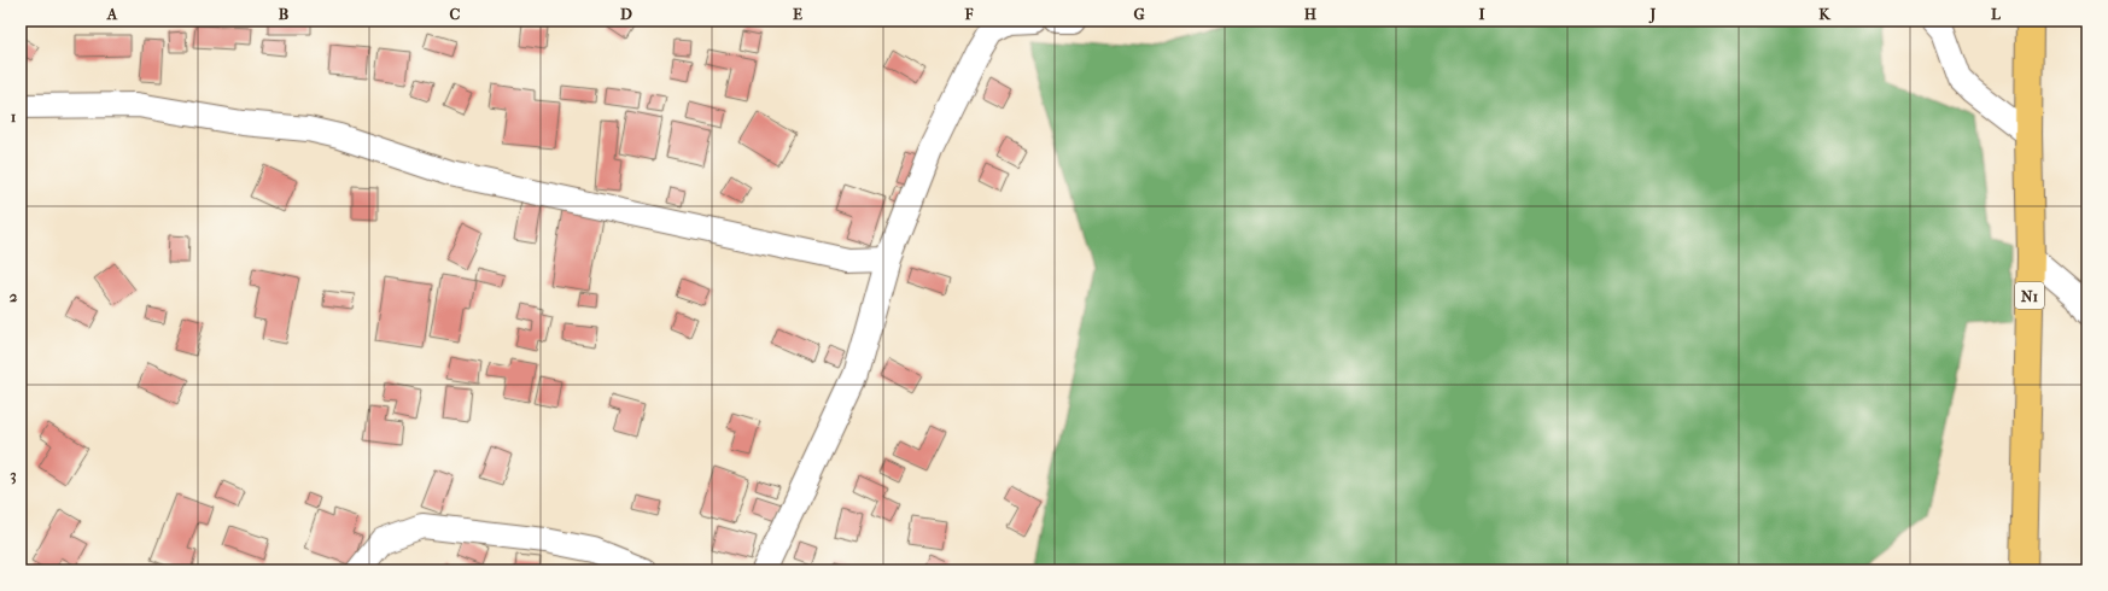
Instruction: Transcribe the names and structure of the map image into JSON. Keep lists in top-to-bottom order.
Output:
{
  "streets": {
    "highway": ["N1"]
  },
  "grid": {
    "columns": [
      "A",
      "B",
      "C",
      "D",
      "E",
      "F",
      "G",
      "H",
      "I",
      "J",
      "K",
      "L"
    ],
    "rows": ["1", "2", "3"]
  }
}
